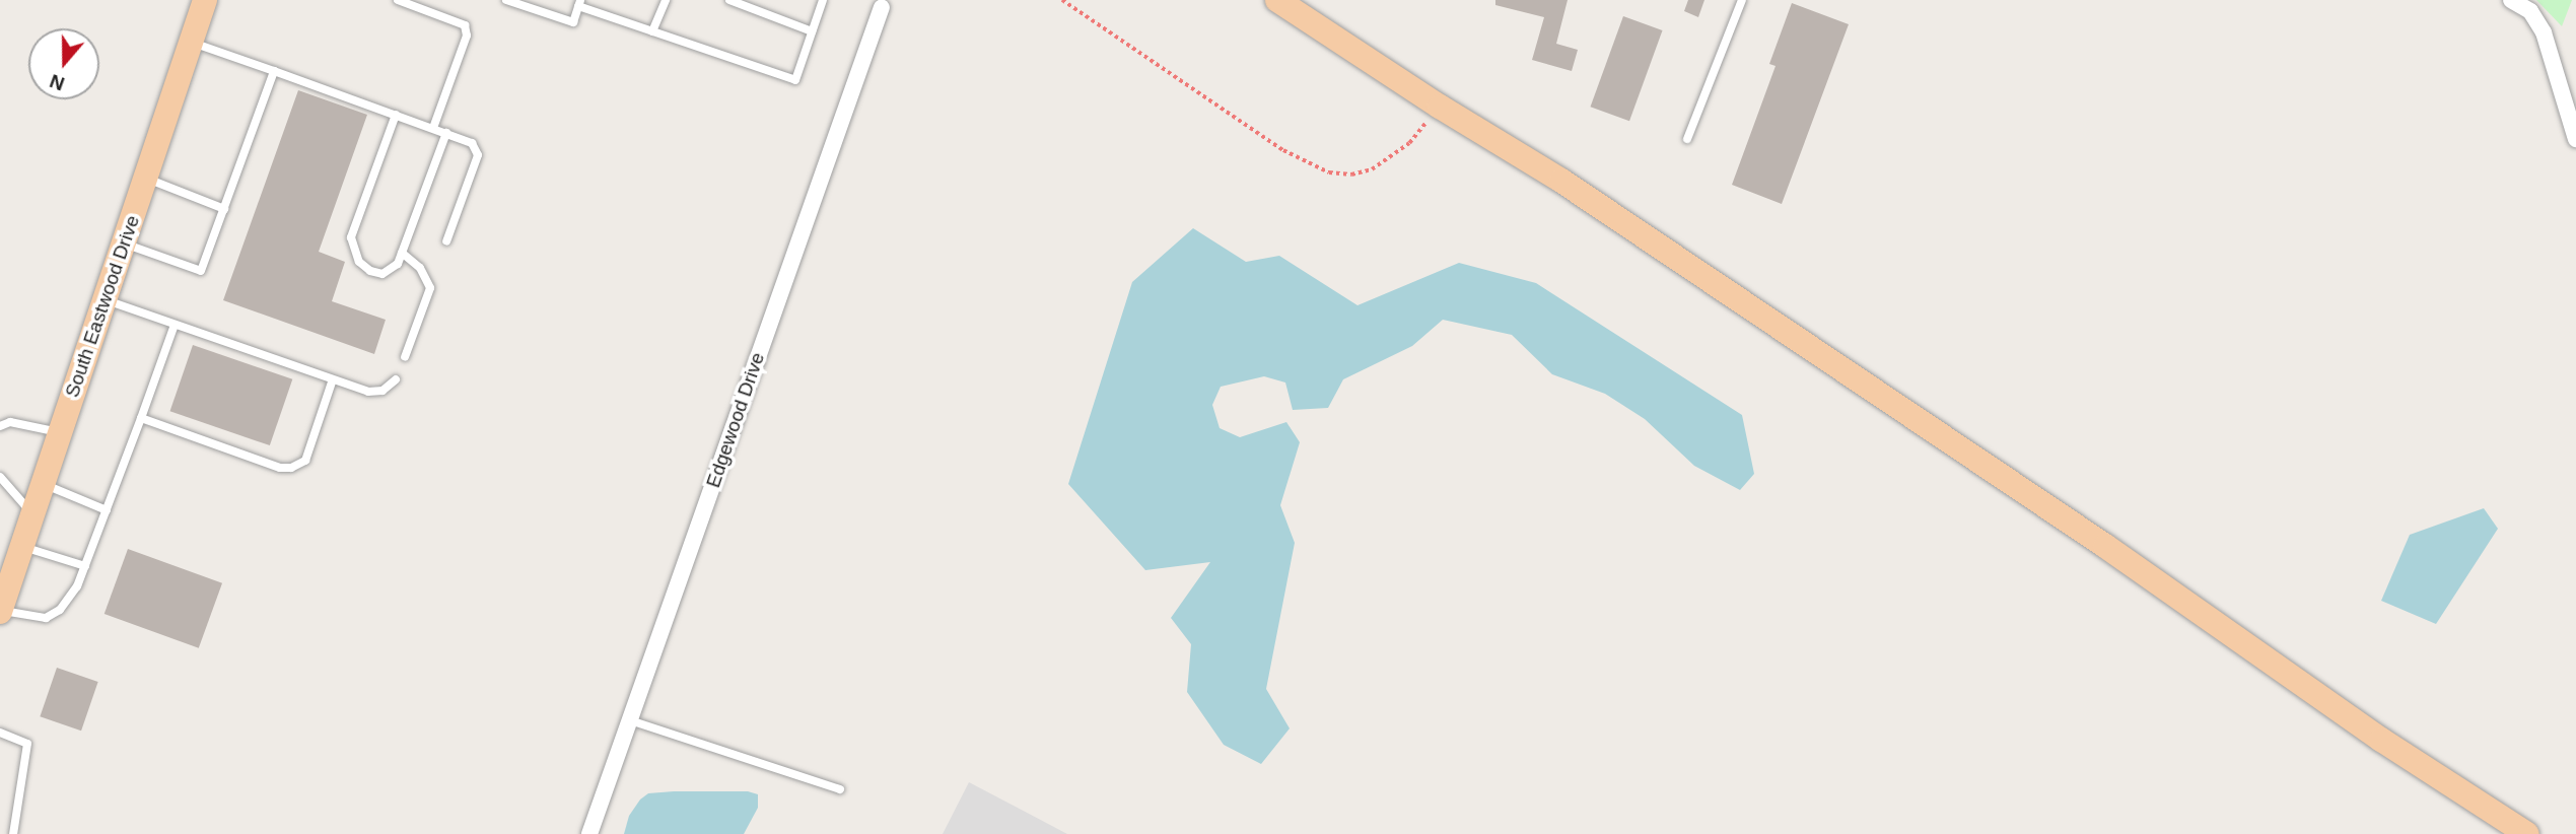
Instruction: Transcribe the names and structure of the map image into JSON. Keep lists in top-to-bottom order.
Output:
{
  "streets": {
    "main road": ["South Eastwood Drive"],
    "street": ["Edgewood Drive"]
  },
  "north": "bottom"
}
